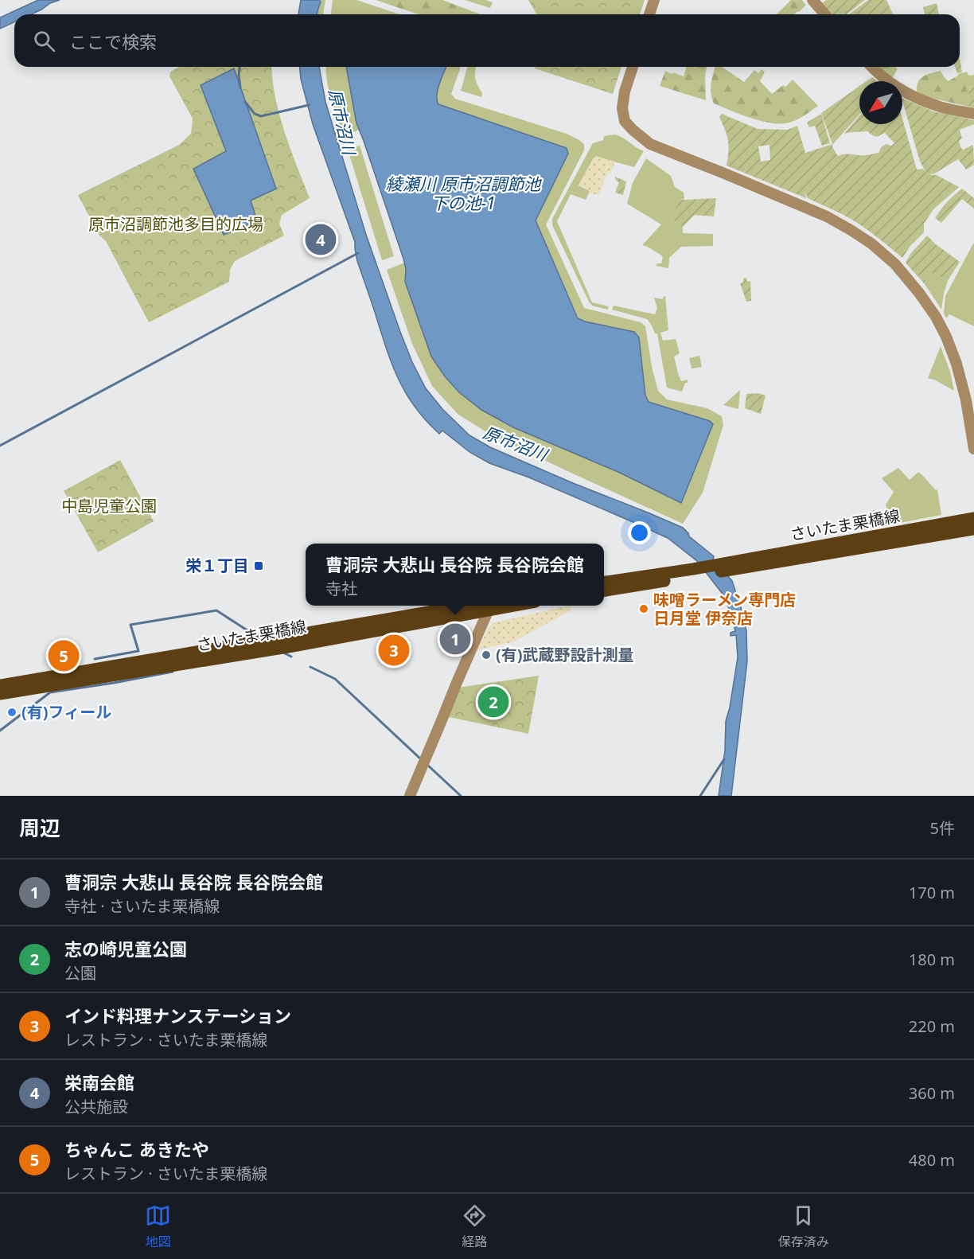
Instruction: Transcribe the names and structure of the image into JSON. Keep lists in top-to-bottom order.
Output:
{
  "streets": {
    "main road": ["さいたま栗橋線"]
  },
  "water": ["原市沼川", "綾瀬川 原市沼調節池 下の池-1"],
  "parks": ["原市沼調節池多目的広場", "中島児童公園"],
  "places": {
    "transit": ["栄１丁目"],
    "other": ["味噌ラーメン専門店 日月堂 伊奈店", "(有)武蔵野設計測量", "(有)フィール"]
  },
  "north": "bottom left",
  "page": {
    "search": "ここで検索",
    "pins": [
      "4",
      "1",
      "3",
      "5",
      "2"
    ],
    "popup": ["曹洞宗 大悲山 長谷院 長谷院会館", "寺社"],
    "heading": ["周辺", "5件"],
    "list": [
      {
        "mark": "1",
        "name": "曹洞宗 大悲山 長谷院 長谷院会館",
        "note": "寺社 · さいたま栗橋線",
        "value": "170 m"
      },
      {
        "mark": "2",
        "name": "志の崎児童公園",
        "note": "公園",
        "value": "180 m"
      },
      {
        "mark": "3",
        "name": "インド料理ナンステーション",
        "note": "レストラン · さいたま栗橋線",
        "value": "220 m"
      },
      {
        "mark": "4",
        "name": "栄南会館",
        "note": "公共施設",
        "value": "360 m"
      },
      {
        "mark": "5",
        "name": "ちゃんこ あきたや",
        "note": "レストラン · さいたま栗橋線",
        "value": "480 m"
      }
    ],
    "nav": ["地図", "経路", "保存済み"]
  }
}
